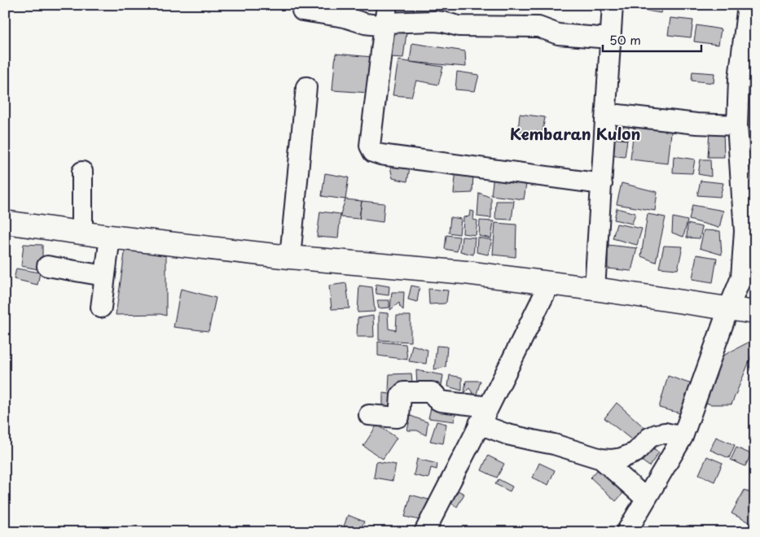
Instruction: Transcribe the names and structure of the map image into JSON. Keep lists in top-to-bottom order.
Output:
{
  "districts": ["Kembaran Kulon"],
  "scale_bar": "50 m"
}
